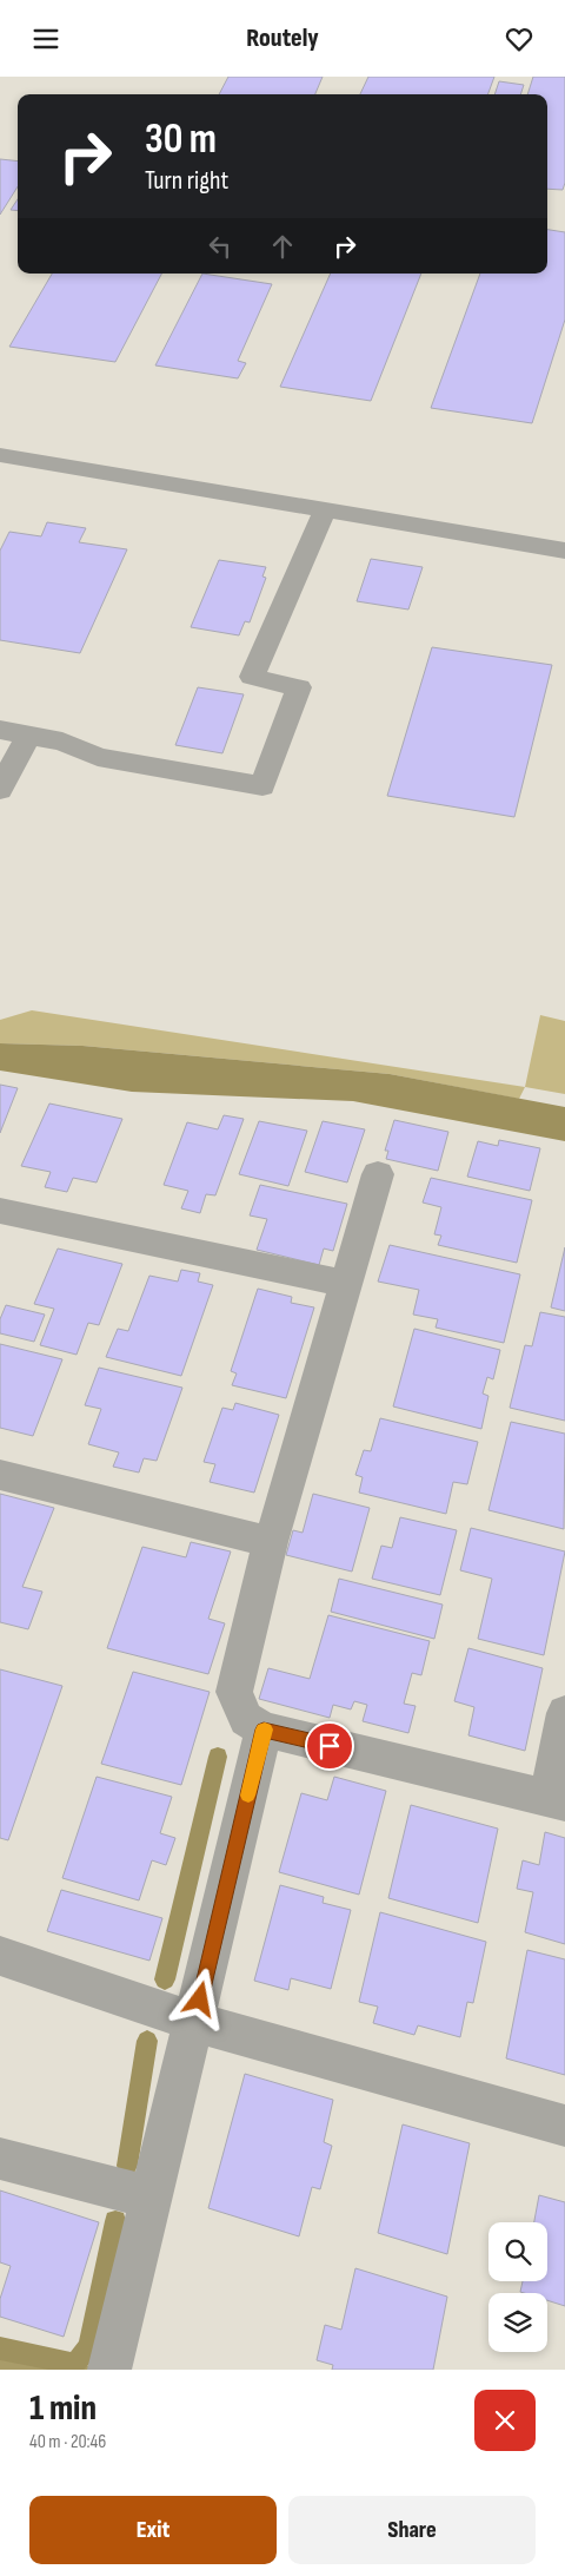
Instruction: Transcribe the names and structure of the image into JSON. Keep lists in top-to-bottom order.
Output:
{
  "page": {
    "header": "Routely",
    "turn": ["30 m", "Turn right"],
    "heading": ["1 min", "40 m · 20:46"],
    "buttons": ["Exit", "Share"]
  }
}
